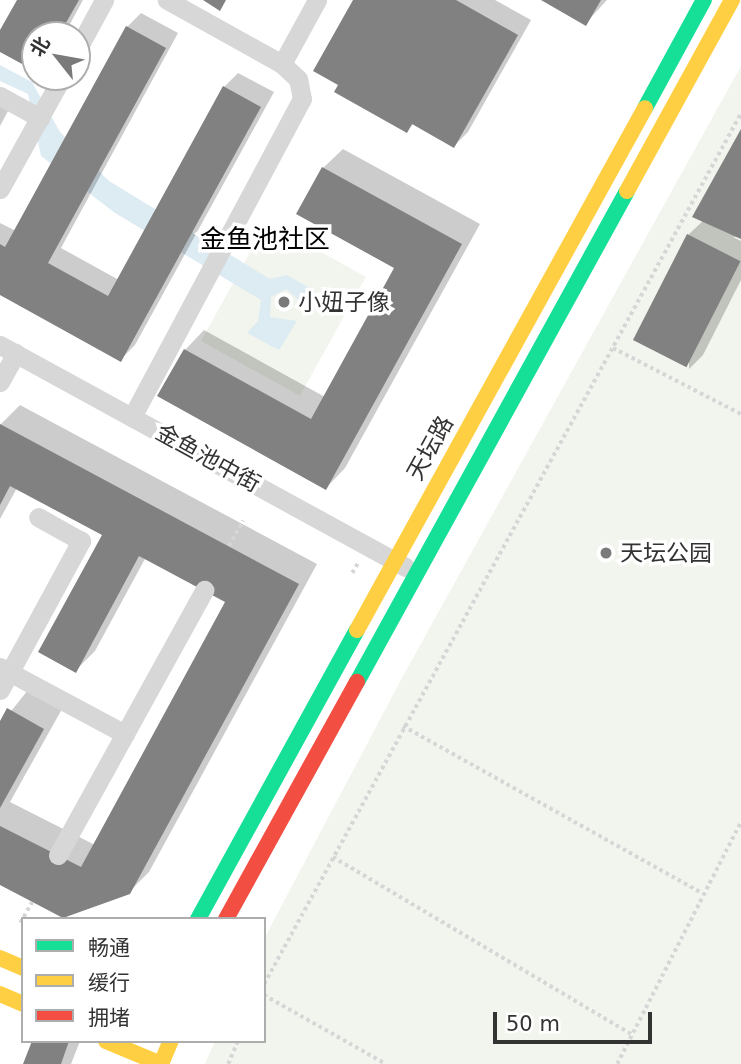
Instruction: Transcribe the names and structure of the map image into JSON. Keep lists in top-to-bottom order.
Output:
{
  "streets": {
    "street": ["天坛路", "金鱼池中街"]
  },
  "crossings": [
    ["天坛路", "金鱼池中街"]
  ],
  "districts": ["金鱼池社区"],
  "places": ["小妞子像", "天坛公园"],
  "legend": ["畅通", "缓行", "拥堵"],
  "scale_bar": "50 m",
  "north": "top left"
}
